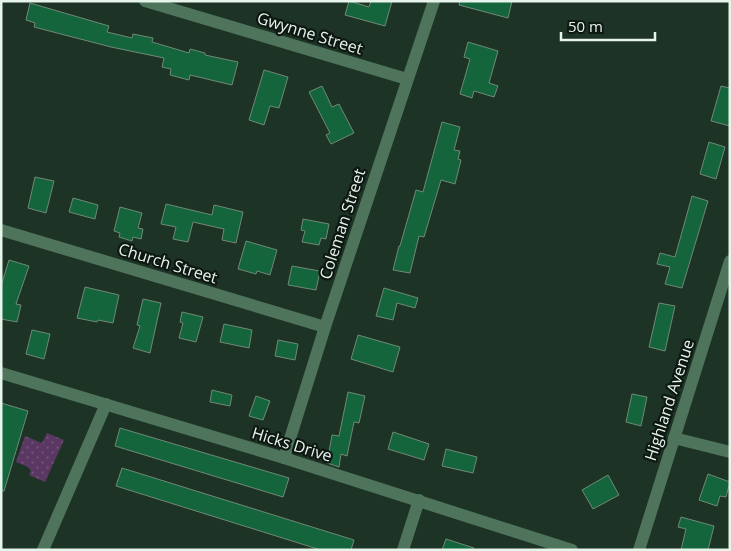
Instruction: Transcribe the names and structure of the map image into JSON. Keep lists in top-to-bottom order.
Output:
{
  "streets": {
    "street": [
      "Gwynne Street",
      "Coleman Street",
      "Church Street",
      "Highland Avenue",
      "Hicks Drive"
    ]
  },
  "crossings": [
    ["Gwynne Street", "Coleman Street"],
    ["Coleman Street", "Church Street"],
    ["Coleman Street", "Hicks Drive"]
  ],
  "scale_bar": "50 m"
}
